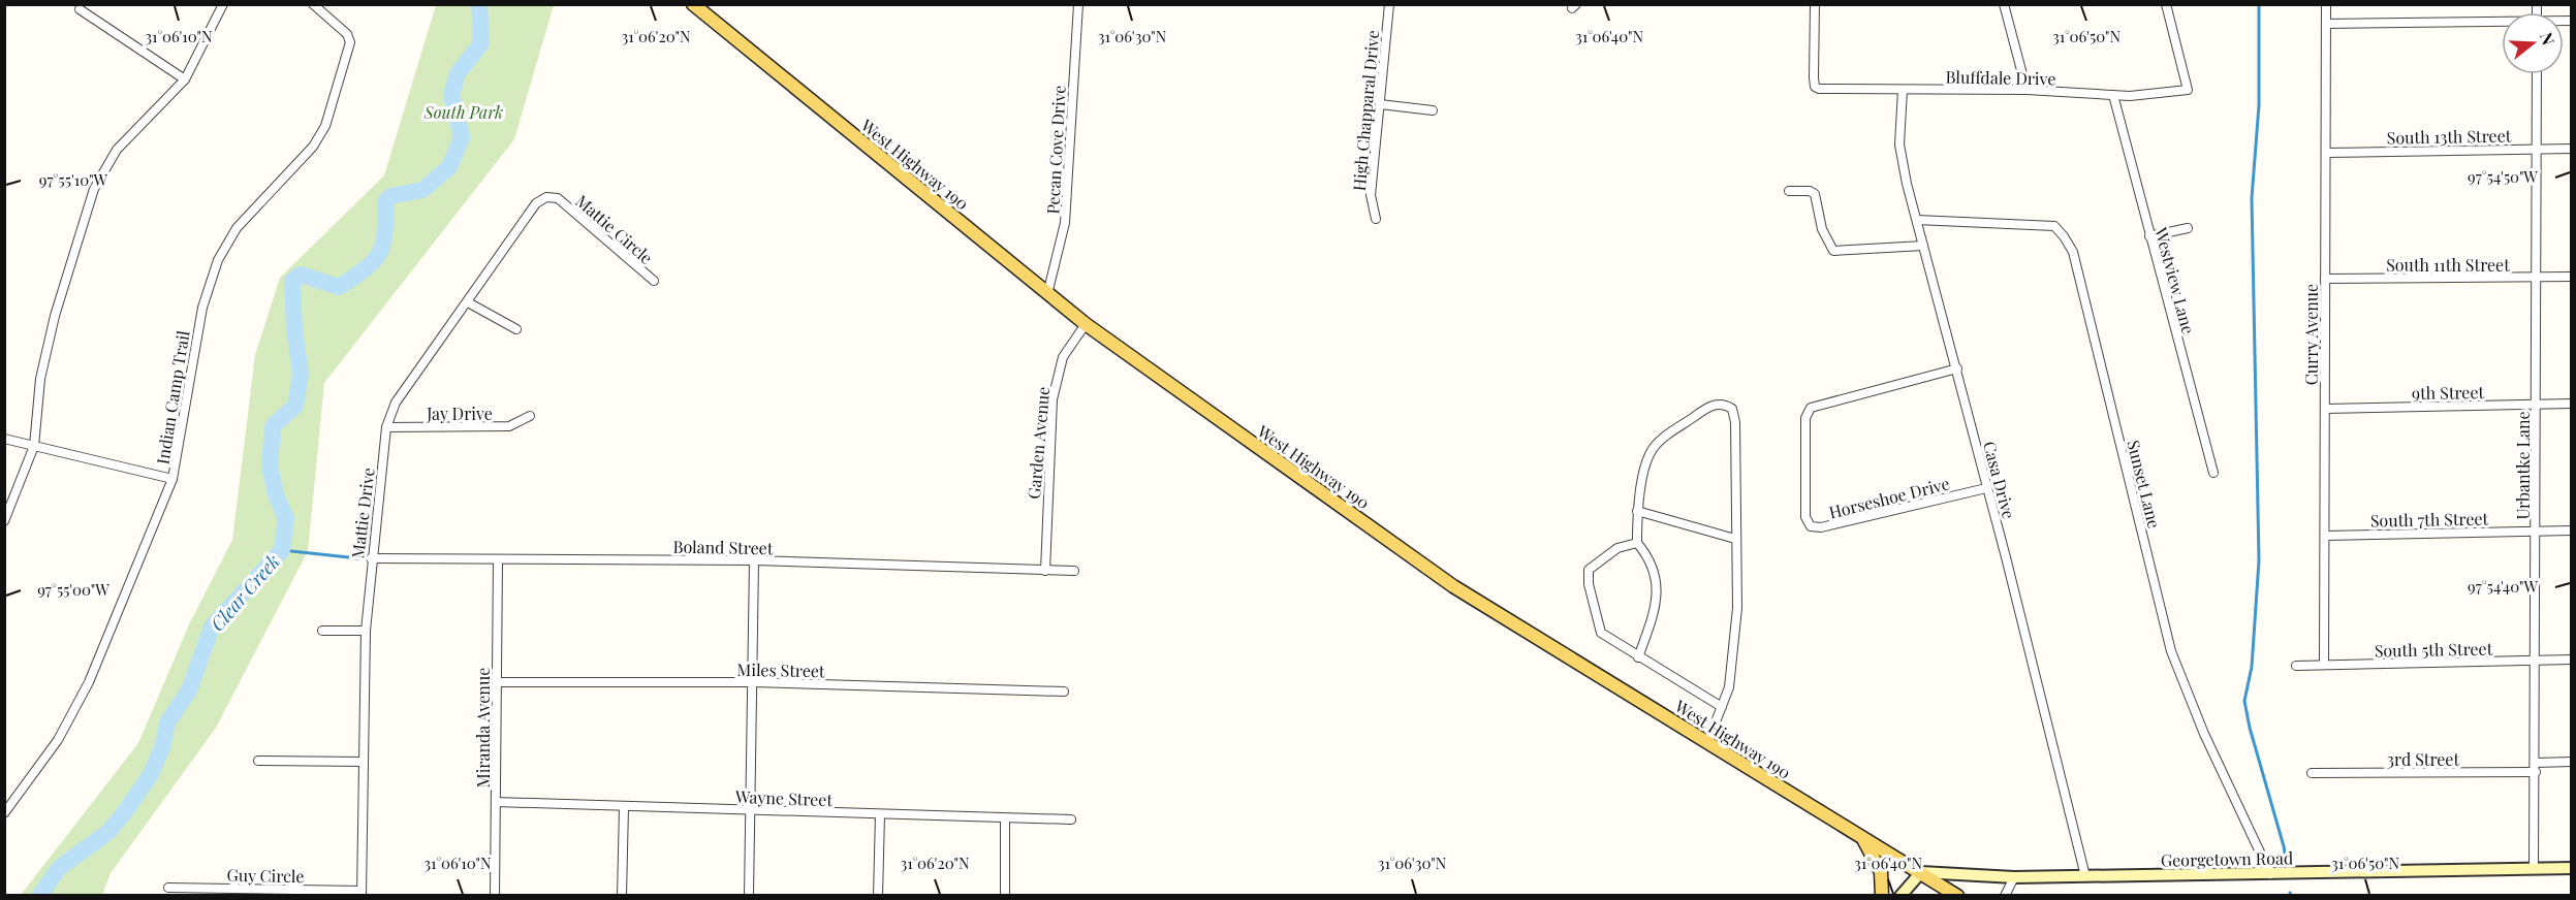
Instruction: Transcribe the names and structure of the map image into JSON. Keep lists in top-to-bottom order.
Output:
{
  "streets": {
    "main road": ["West Highway 190"],
    "street": [
      "Bluffdale Drive",
      "High Chapparal Drive",
      "South 13th Street",
      "Pecan Cove Drive",
      "Mattie Circle",
      "South 11th Street",
      "Westview Lane",
      "Curry Avenue",
      "9th Street",
      "Indian Camp Trail",
      "Jay Drive",
      "Garden Avenue",
      "Urbantke Lane",
      "Casa Drive",
      "Sunset Lane",
      "Horseshoe Drive",
      "Mattie Drive",
      "South 7th Street",
      "Boland Street",
      "South 5th Street",
      "Miles Street",
      "Miranda Avenue",
      "3rd Street",
      "Wayne Street",
      "Georgetown Road",
      "Guy Circle"
    ]
  },
  "crossings": [
    ["Bluffdale Drive", "Westview Lane"],
    ["Bluffdale Drive", "Casa Drive"],
    ["South 13th Street", "Curry Avenue"],
    ["South 13th Street", "Urbantke Lane"],
    ["Pecan Cove Drive", "West Highway 190"],
    ["West Highway 190", "Garden Avenue"],
    ["West Highway 190", "Georgetown Road"],
    ["Mattie Circle", "Mattie Drive"],
    ["South 11th Street", "Curry Avenue"],
    ["South 11th Street", "Urbantke Lane"],
    ["Curry Avenue", "9th Street"],
    ["Curry Avenue", "South 7th Street"],
    ["Curry Avenue", "South 5th Street"],
    ["9th Street", "Urbantke Lane"],
    ["Jay Drive", "Mattie Drive"],
    ["Garden Avenue", "Boland Street"],
    ["Urbantke Lane", "South 7th Street"],
    ["Urbantke Lane", "South 5th Street"],
    ["Urbantke Lane", "3rd Street"],
    ["Urbantke Lane", "Georgetown Road"],
    ["Casa Drive", "Sunset Lane"],
    ["Casa Drive", "Horseshoe Drive"],
    ["Casa Drive", "Georgetown Road"],
    ["Sunset Lane", "Georgetown Road"],
    ["Mattie Drive", "Boland Street"],
    ["Mattie Drive", "Guy Circle"],
    ["Boland Street", "Miranda Avenue"],
    ["Miles Street", "Miranda Avenue"],
    ["Miranda Avenue", "Wayne Street"]
  ],
  "water": ["Clear Creek"],
  "parks": ["South Park"],
  "north": "right",
  "coordinates": [
    "31°06'10\"N",
    "31°06'20\"N",
    "31°06'30\"N",
    "31°06'40\"N",
    "31°06'50\"N",
    "97°54'50\"W",
    "97°55'10\"W",
    "97°54'40\"W",
    "97°55'00\"W"
  ]
}
